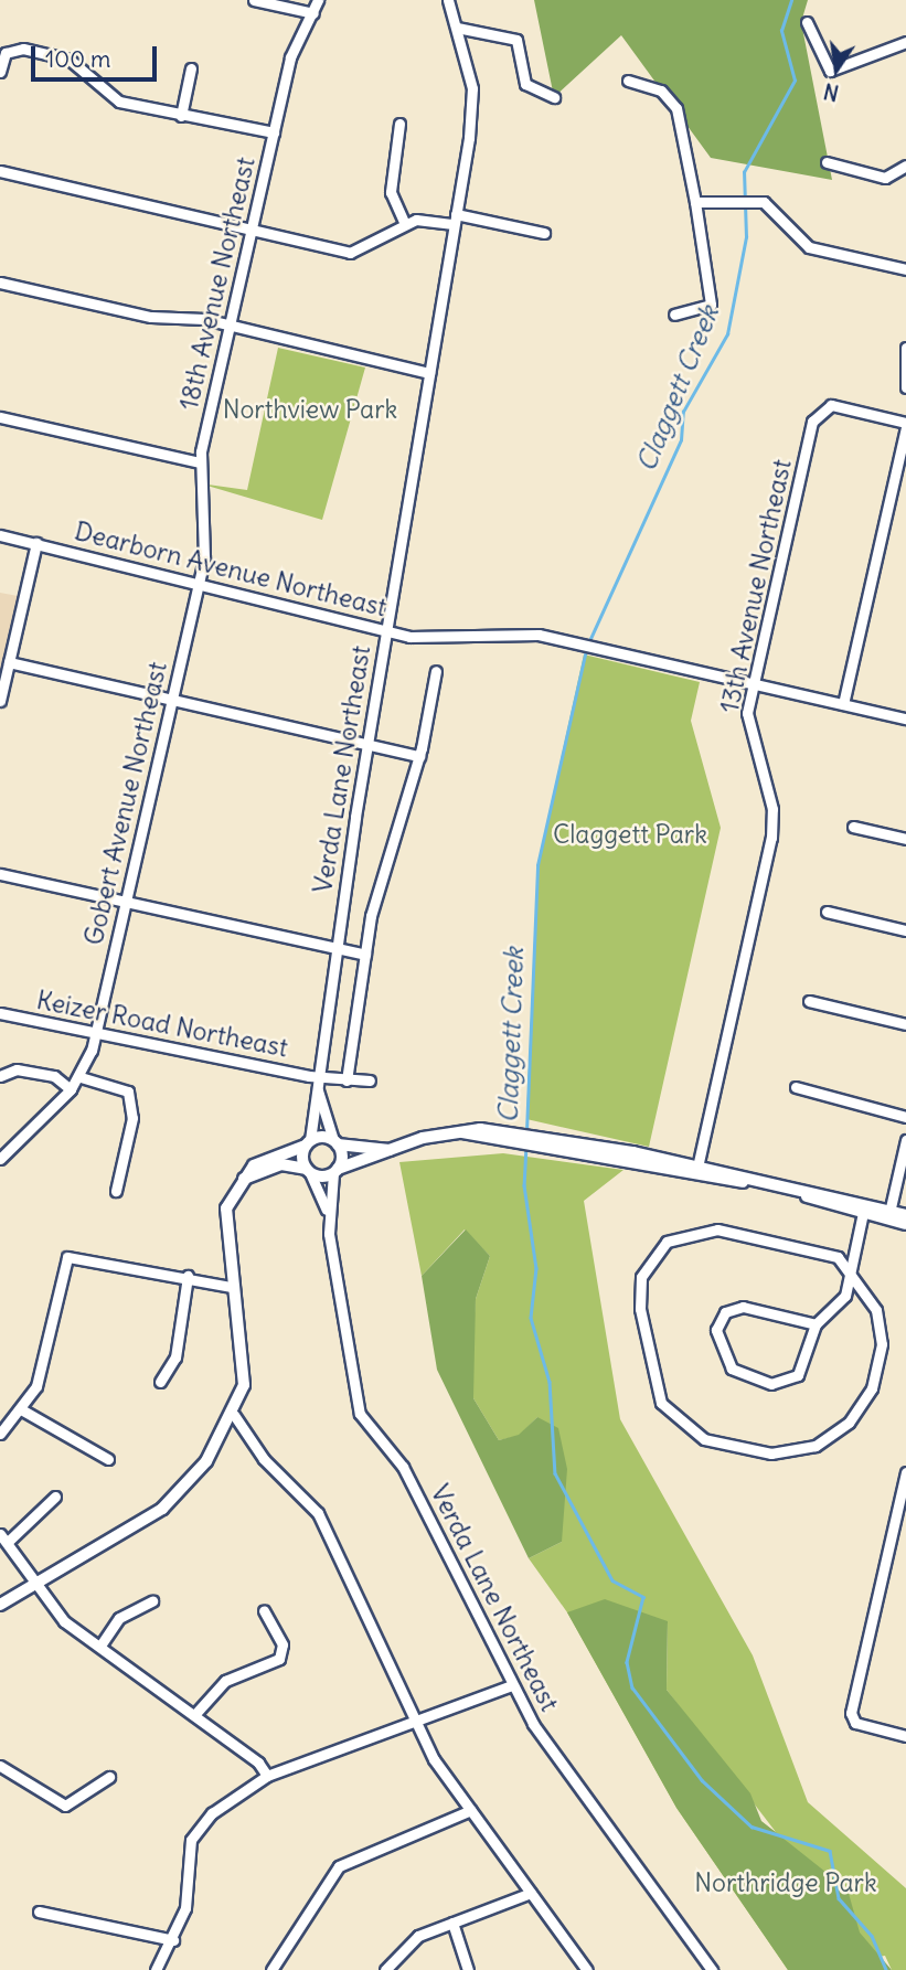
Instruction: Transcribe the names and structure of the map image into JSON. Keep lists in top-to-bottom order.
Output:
{
  "streets": {
    "street": [
      "18th Avenue Northeast",
      "Dearborn Avenue Northeast",
      "13th Avenue Northeast",
      "Verda Lane Northeast",
      "Gobert Avenue Northeast",
      "Keizer Road Northeast"
    ]
  },
  "crossings": [
    ["18th Avenue Northeast", "Dearborn Avenue Northeast"],
    ["18th Avenue Northeast", "Gobert Avenue Northeast"],
    ["Dearborn Avenue Northeast", "13th Avenue Northeast"],
    ["Dearborn Avenue Northeast", "Verda Lane Northeast"],
    ["Dearborn Avenue Northeast", "Gobert Avenue Northeast"],
    ["Verda Lane Northeast", "Keizer Road Northeast"],
    ["Gobert Avenue Northeast", "Keizer Road Northeast"]
  ],
  "water": ["Claggett Creek"],
  "parks": ["Northview Park", "Claggett Park", "Northridge Park"],
  "scale_bar": "100 m",
  "north": "bottom"
}
